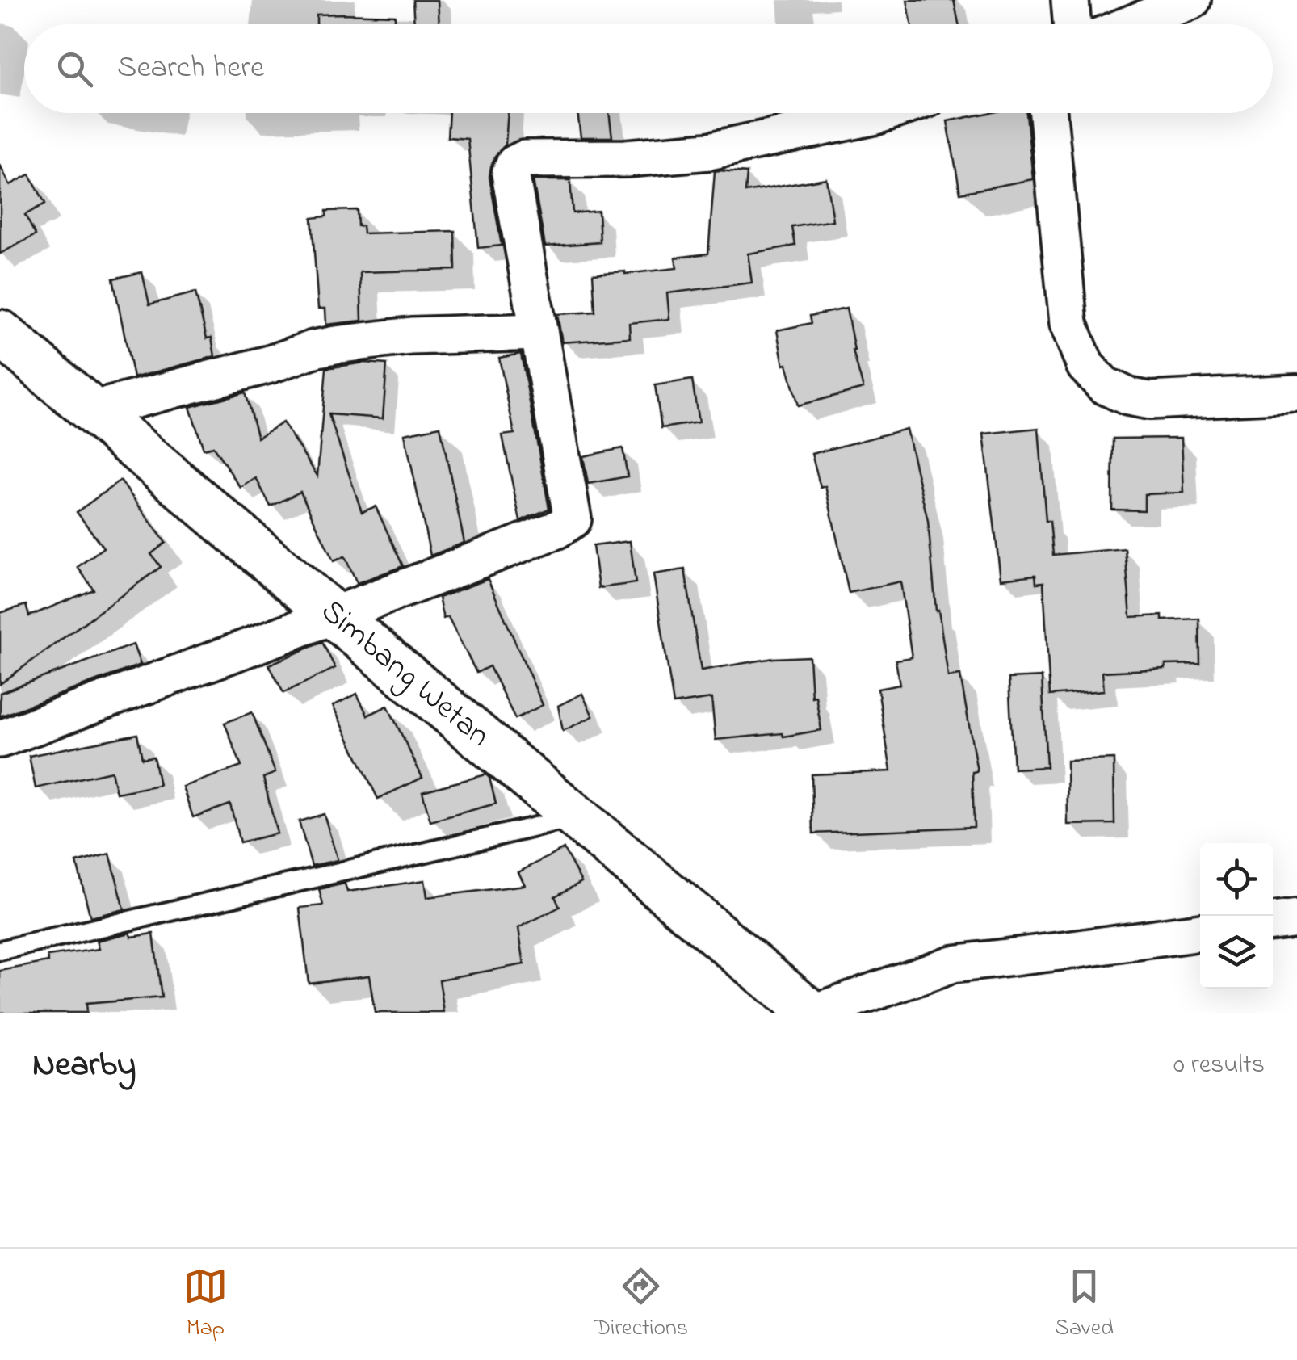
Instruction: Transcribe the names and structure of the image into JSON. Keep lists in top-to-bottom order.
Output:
{
  "streets": {
    "street": ["Simbang Wetan"]
  },
  "page": {
    "search": "Search here",
    "heading": ["Nearby", "0 results"],
    "nav": ["Map", "Directions", "Saved"]
  }
}
